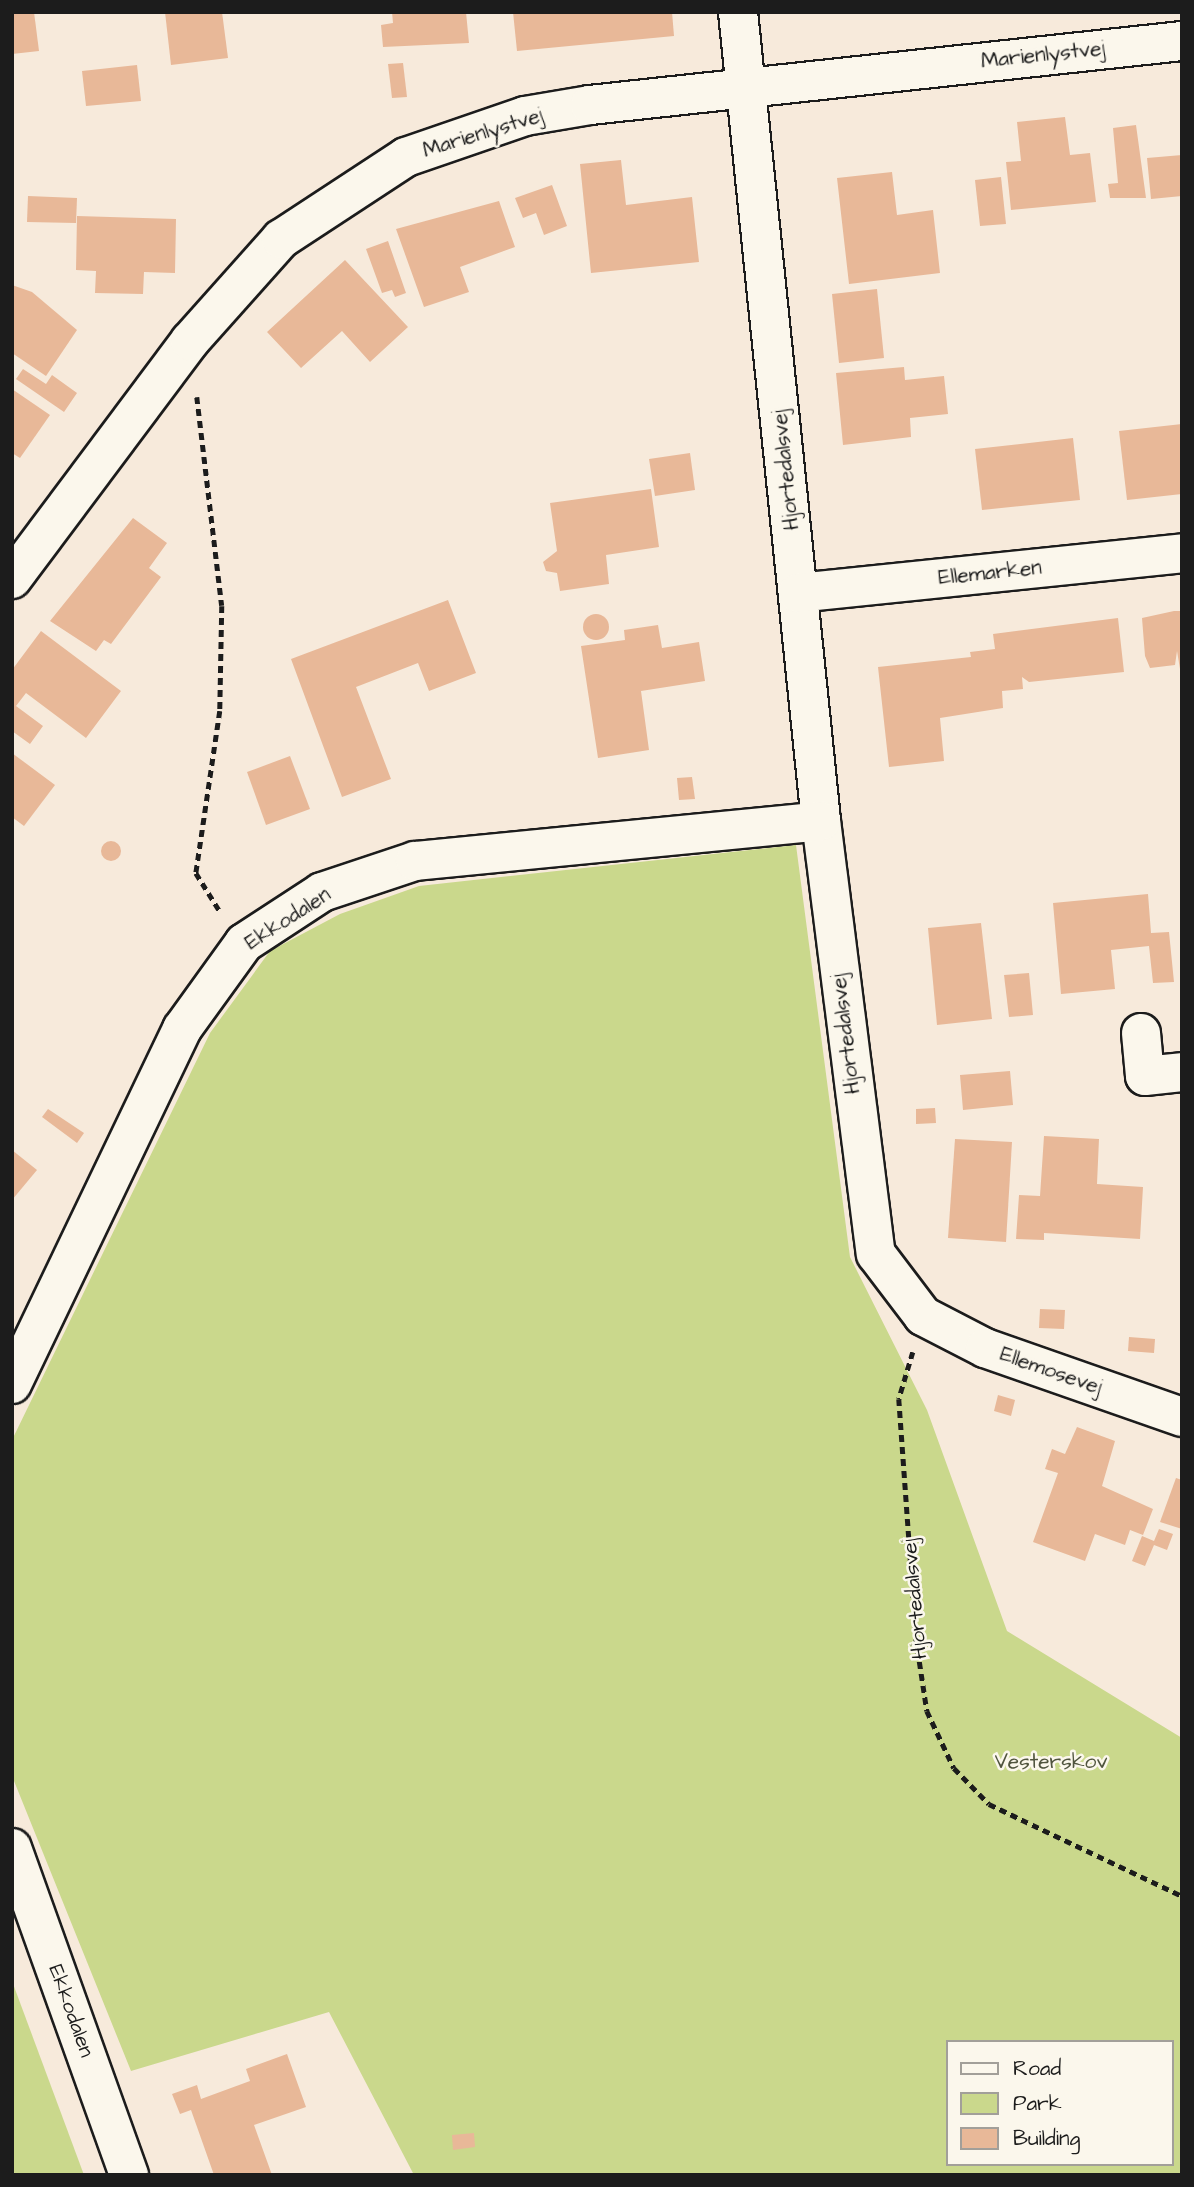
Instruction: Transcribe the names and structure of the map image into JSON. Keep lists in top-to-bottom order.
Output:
{
  "streets": {
    "street": [
      "Marienlystvej",
      "Hjortedalsvej",
      "Ellemarken",
      "Ekkodalen",
      "Ellemosevej"
    ]
  },
  "crossings": [
    ["Marienlystvej", "Hjortedalsvej"],
    ["Hjortedalsvej", "Ellemarken"],
    ["Hjortedalsvej", "Ekkodalen"],
    ["Hjortedalsvej", "Ellemosevej"]
  ],
  "parks": ["Vesterskov"],
  "legend": ["Road", "Park", "Building"]
}
